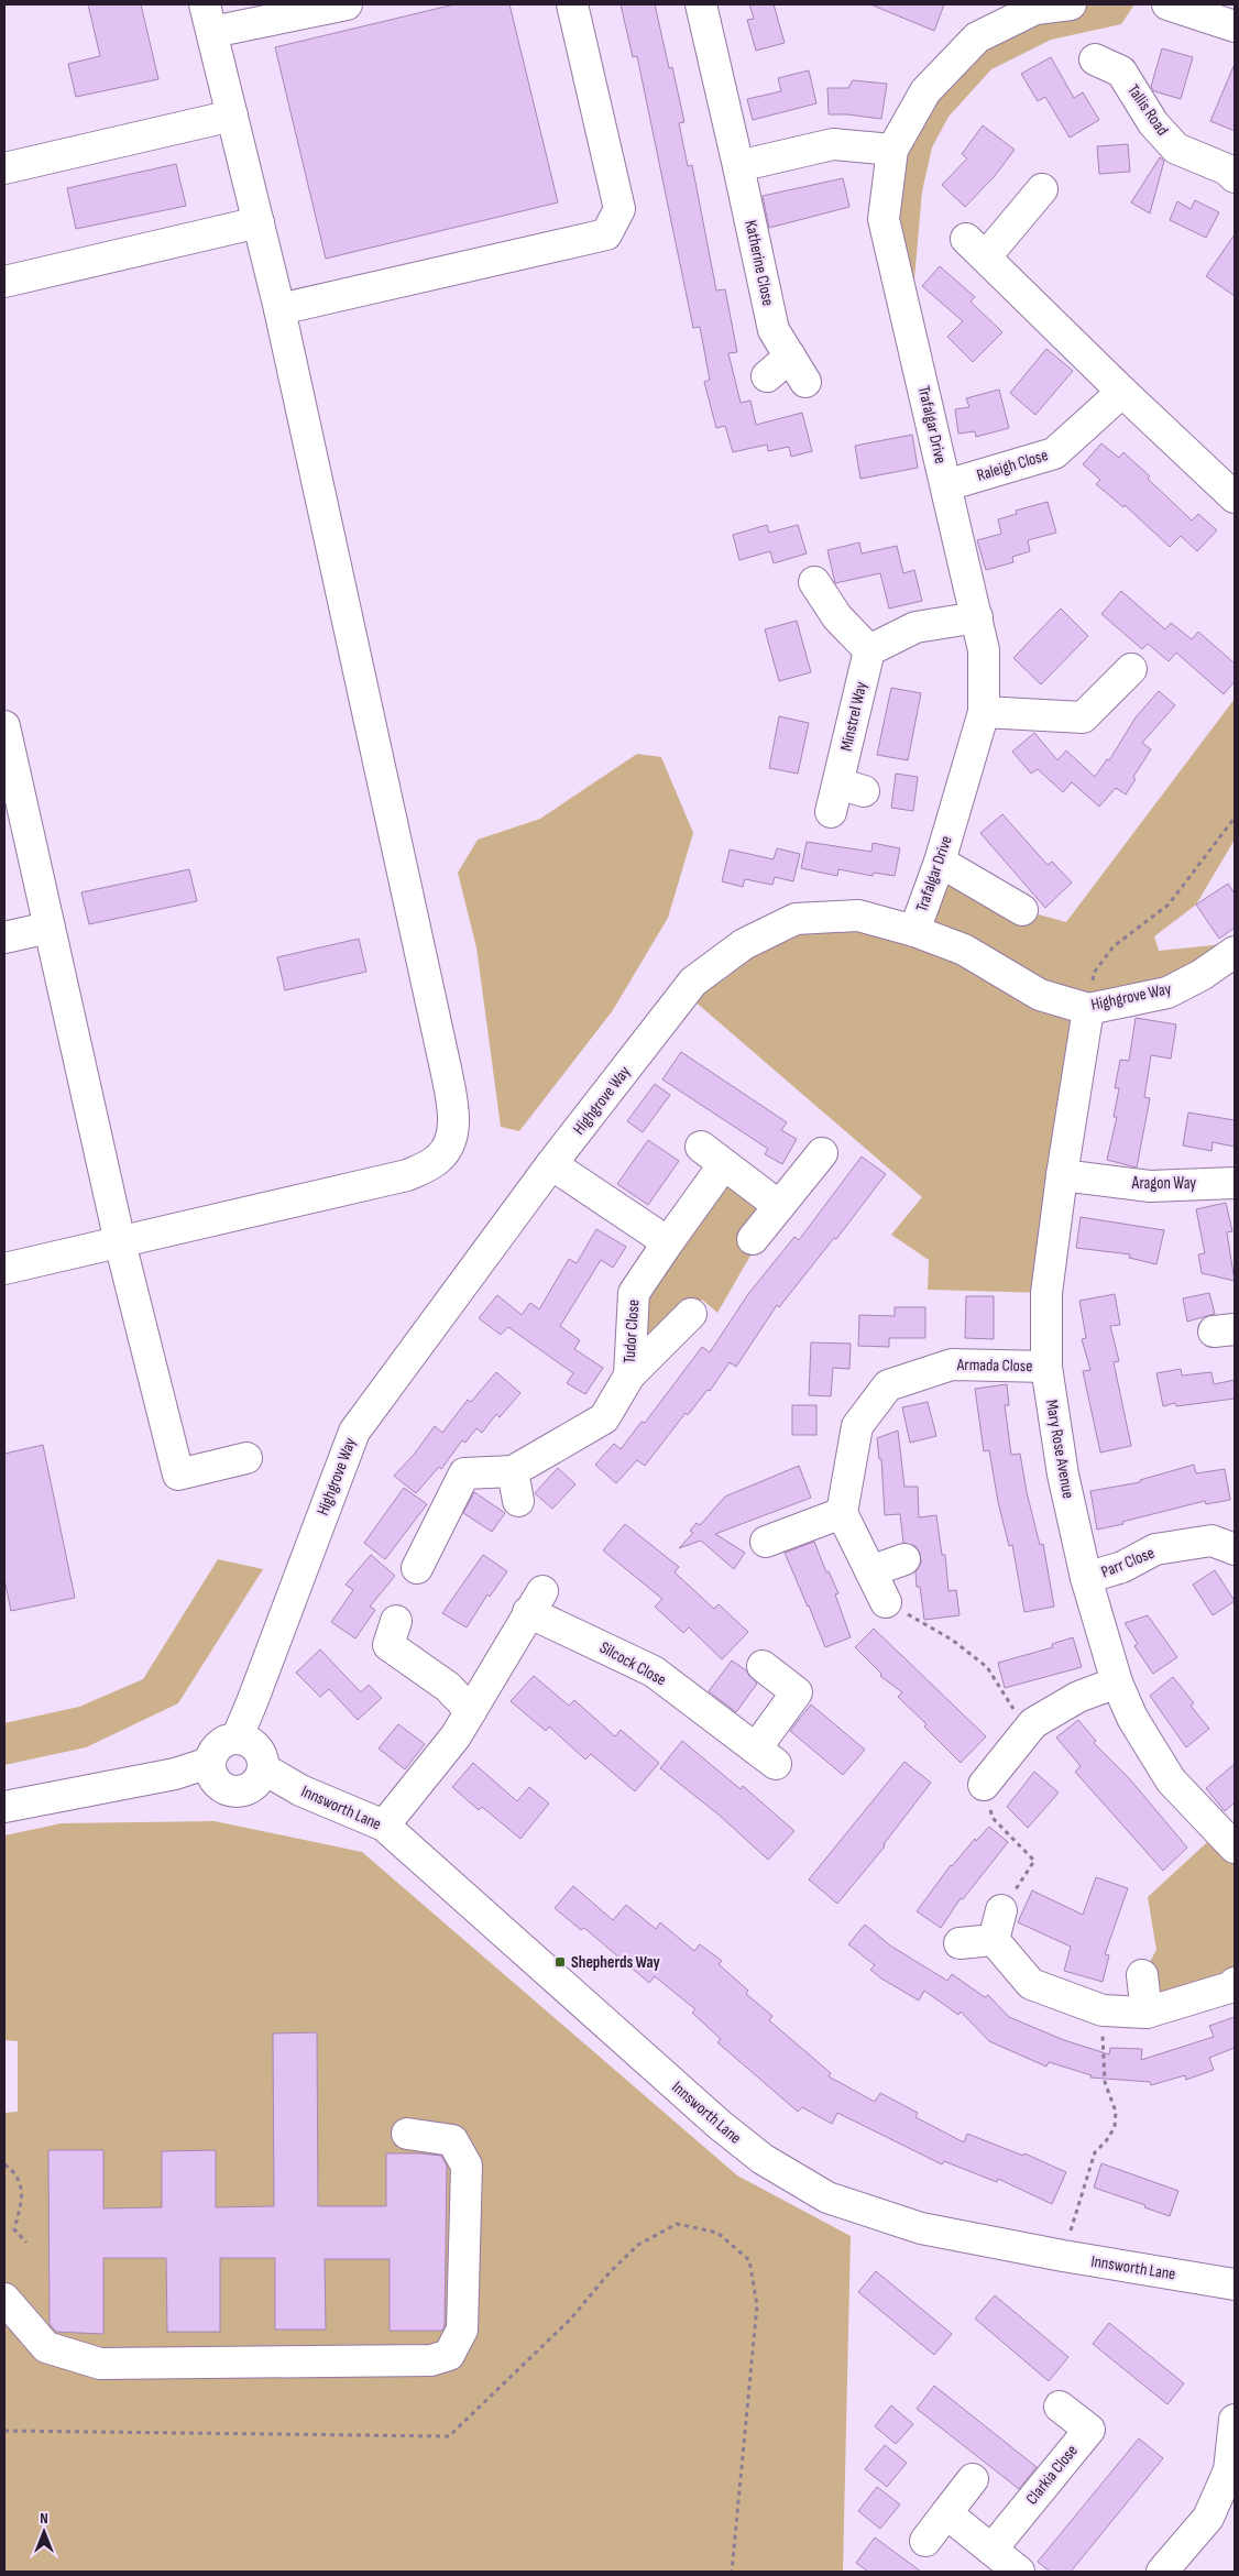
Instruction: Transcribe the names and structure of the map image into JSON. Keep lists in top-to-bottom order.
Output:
{
  "streets": {
    "street": [
      "Tallis Road",
      "Katherine Close",
      "Trafalgar Drive",
      "Raleigh Close",
      "Minstrel Way",
      "Highgrove Way",
      "Aragon Way",
      "Tudor Close",
      "Armada Close",
      "Mary Rose Avenue",
      "Parr Close",
      "Silcock Close",
      "Innsworth Lane",
      "Clarkia Close"
    ]
  },
  "crossings": [
    ["Trafalgar Drive", "Raleigh Close"],
    ["Trafalgar Drive", "Highgrove Way"],
    ["Highgrove Way", "Mary Rose Avenue"],
    ["Highgrove Way", "Innsworth Lane"],
    ["Aragon Way", "Mary Rose Avenue"],
    ["Armada Close", "Mary Rose Avenue"],
    ["Mary Rose Avenue", "Parr Close"]
  ],
  "places": {
    "transit": ["Shepherds Way"]
  },
  "north": "top"
}
